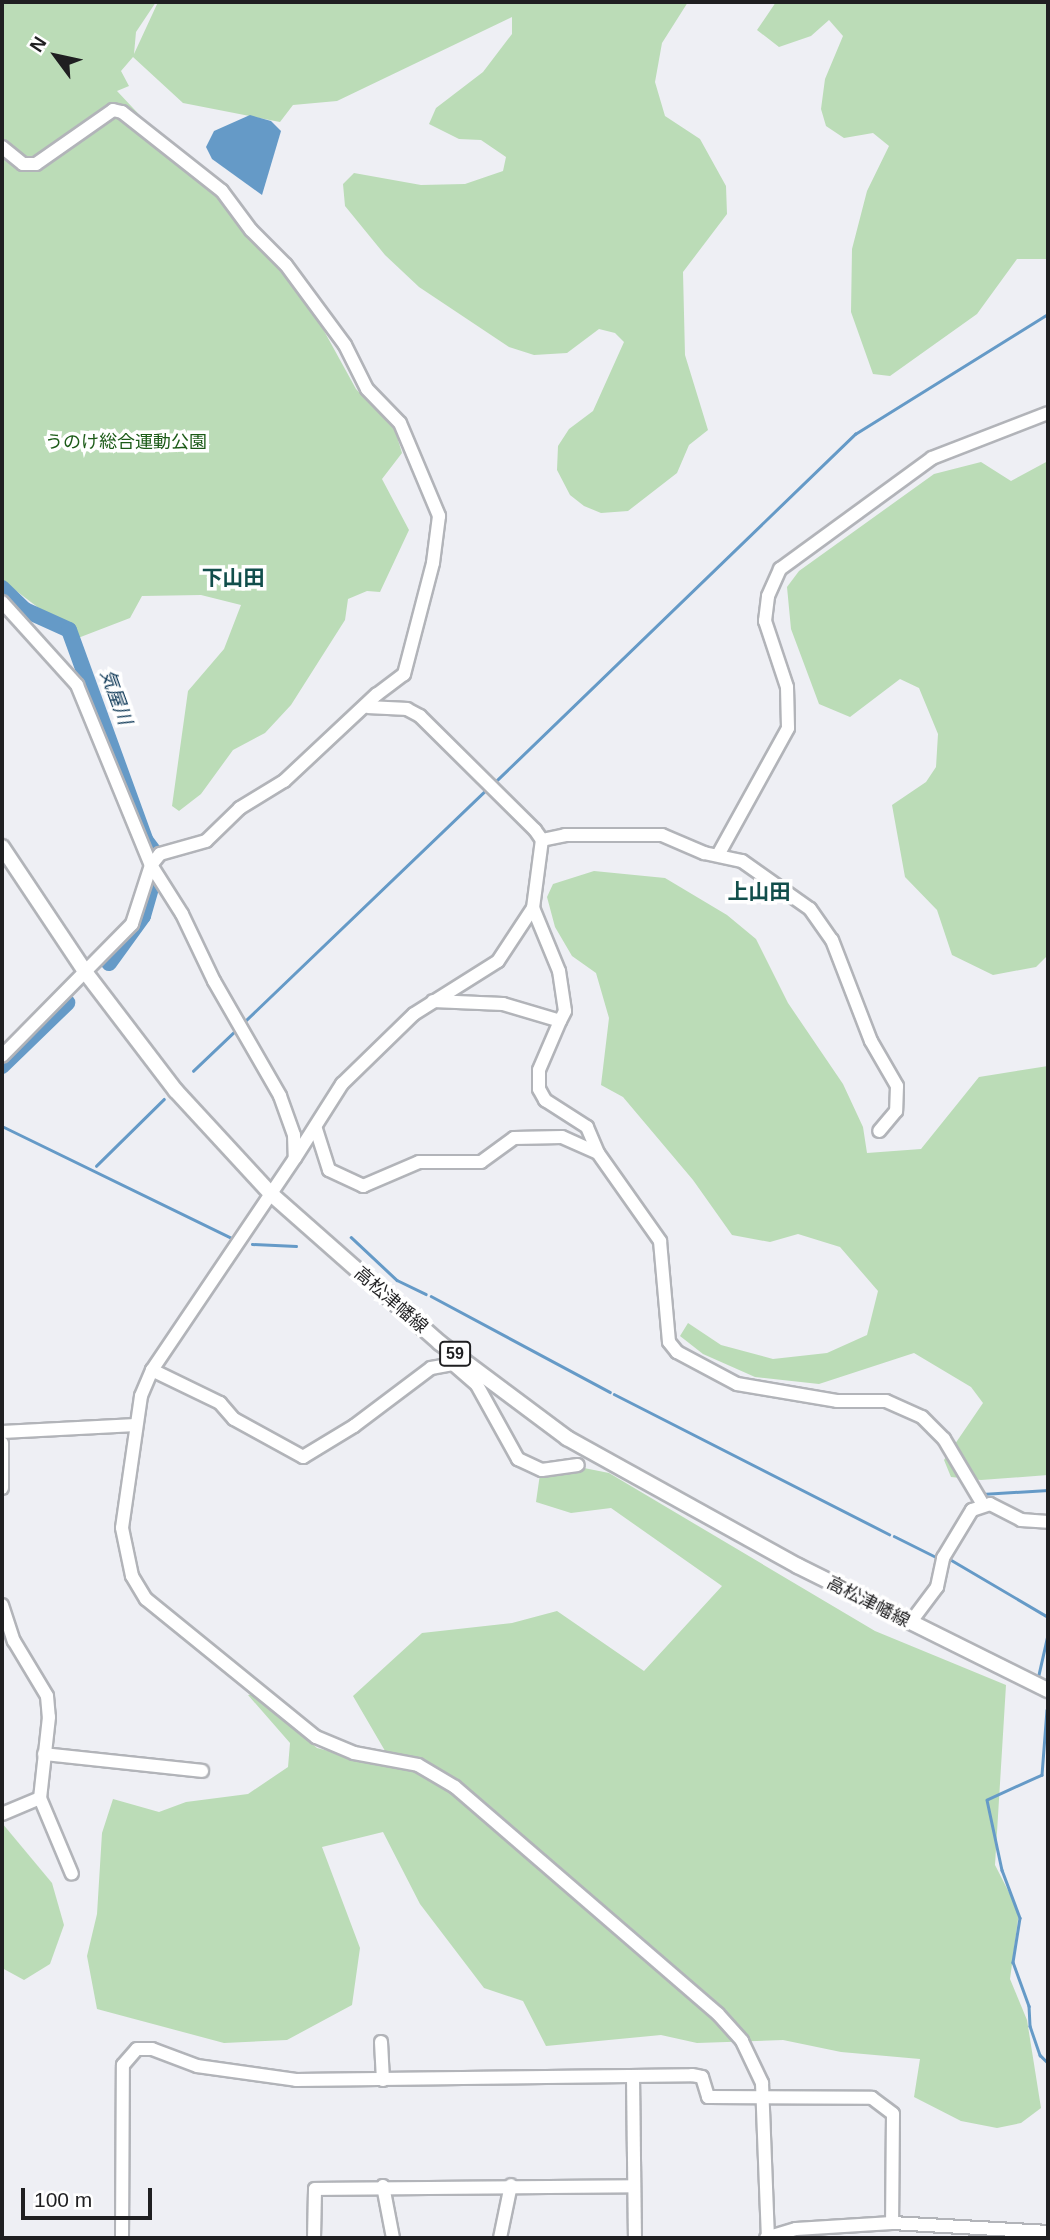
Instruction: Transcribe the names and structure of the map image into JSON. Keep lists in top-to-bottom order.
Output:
{
  "streets": {
    "main road": ["高松津幡線", "59"]
  },
  "districts": ["下山田", "上山田"],
  "water": ["気屋川"],
  "parks": ["うのけ総合運動公園"],
  "scale_bar": "100 m",
  "north": "top left"
}
